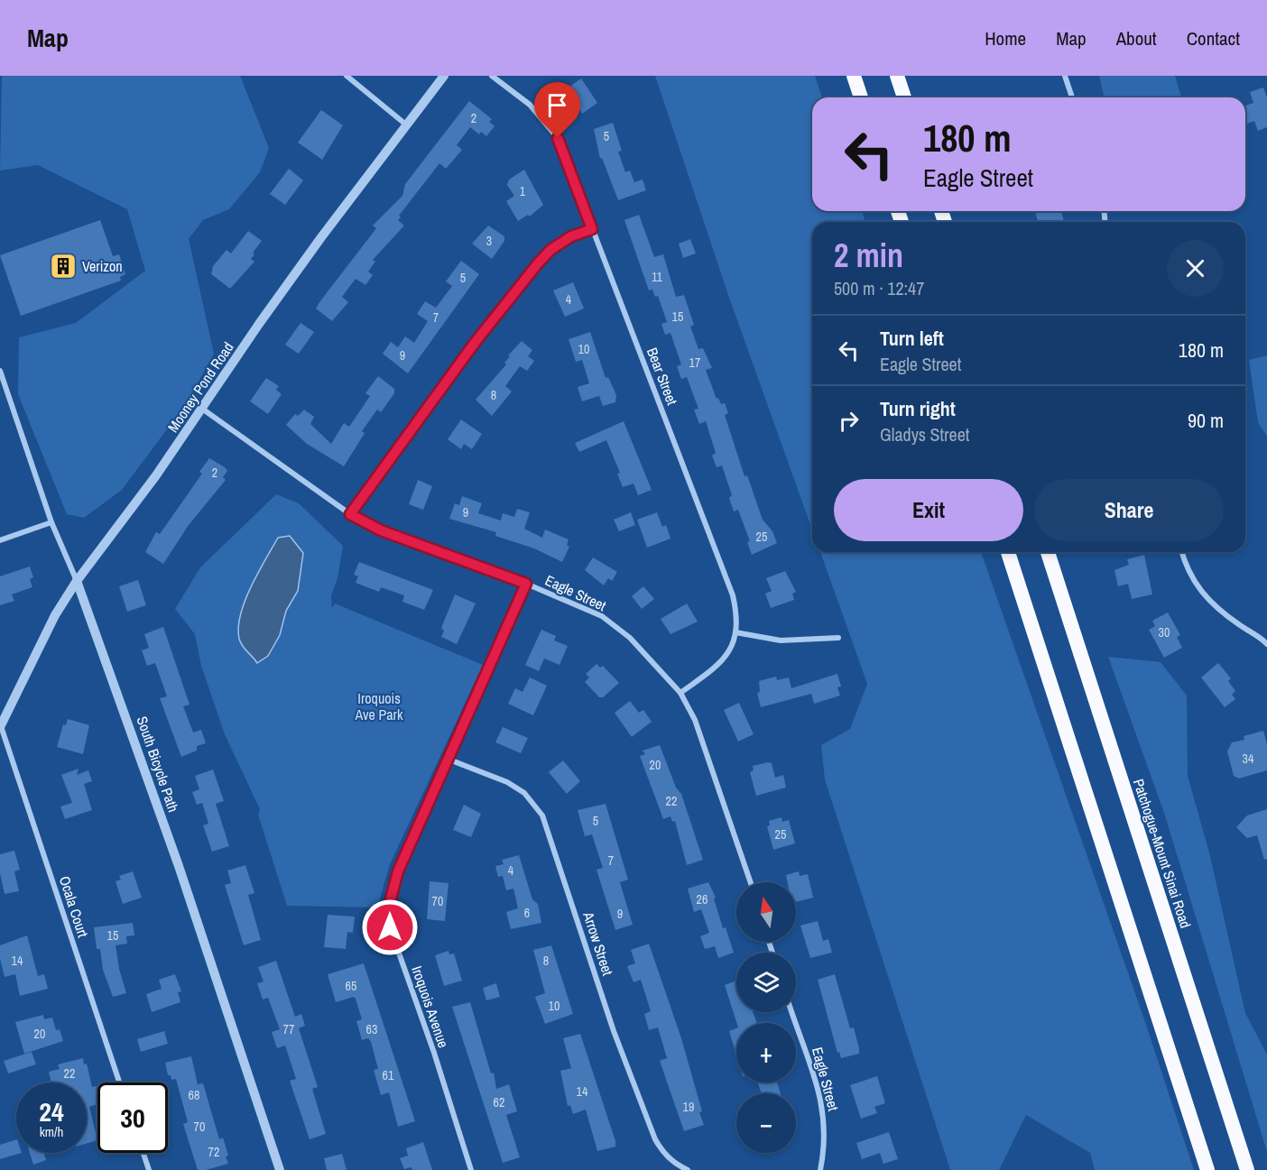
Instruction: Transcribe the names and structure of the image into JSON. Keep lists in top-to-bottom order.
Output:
{
  "streets": {
    "highway": ["Patchogue-Mount Sinai Road"],
    "street": [
      "Bear Street",
      "Mooney Pond Road",
      "Eagle Street",
      "South Bicycle Path",
      "Ocala Court",
      "Arrow Street",
      "Iroquois Avenue"
    ]
  },
  "crossings": [
    ["Bear Street", "Eagle Street"],
    ["Mooney Pond Road", "Eagle Street"],
    ["Mooney Pond Road", "South Bicycle Path"],
    ["Mooney Pond Road", "Ocala Court"],
    ["Eagle Street", "Iroquois Avenue"],
    ["Arrow Street", "Iroquois Avenue"]
  ],
  "parks": ["Iroquois Ave Park"],
  "places": {
    "building": ["Verizon"]
  },
  "house_numbers": [
    "2",
    "5",
    "1",
    "3",
    "11",
    "5",
    "4",
    "15",
    "7",
    "10",
    "9",
    "17",
    "8",
    "2",
    "9",
    "25",
    "30",
    "34",
    "20",
    "22",
    "5",
    "25",
    "7",
    "4",
    "26",
    "70",
    "6",
    "9",
    "15",
    "14",
    "8",
    "65",
    "10",
    "77",
    "63",
    "20",
    "22",
    "61",
    "14",
    "68",
    "62",
    "19",
    "70",
    "72"
  ],
  "north": "top",
  "page": {
    "header": "Map",
    "nav": [
      "Home",
      "Map",
      "About",
      "Contact"
    ],
    "turn": ["180 m", "Eagle Street"],
    "heading": ["2 min", "500 m · 12:47"],
    "list": [
      {
        "name": "Turn left",
        "note": "Eagle Street",
        "value": "180 m"
      },
      {
        "name": "Turn right",
        "note": "Gladys Street",
        "value": "90 m"
      }
    ],
    "buttons": ["Exit", "Share"],
    "map_buttons": ["+", "−"],
    "speed": "24 km/h",
    "limit": "30"
  }
}
